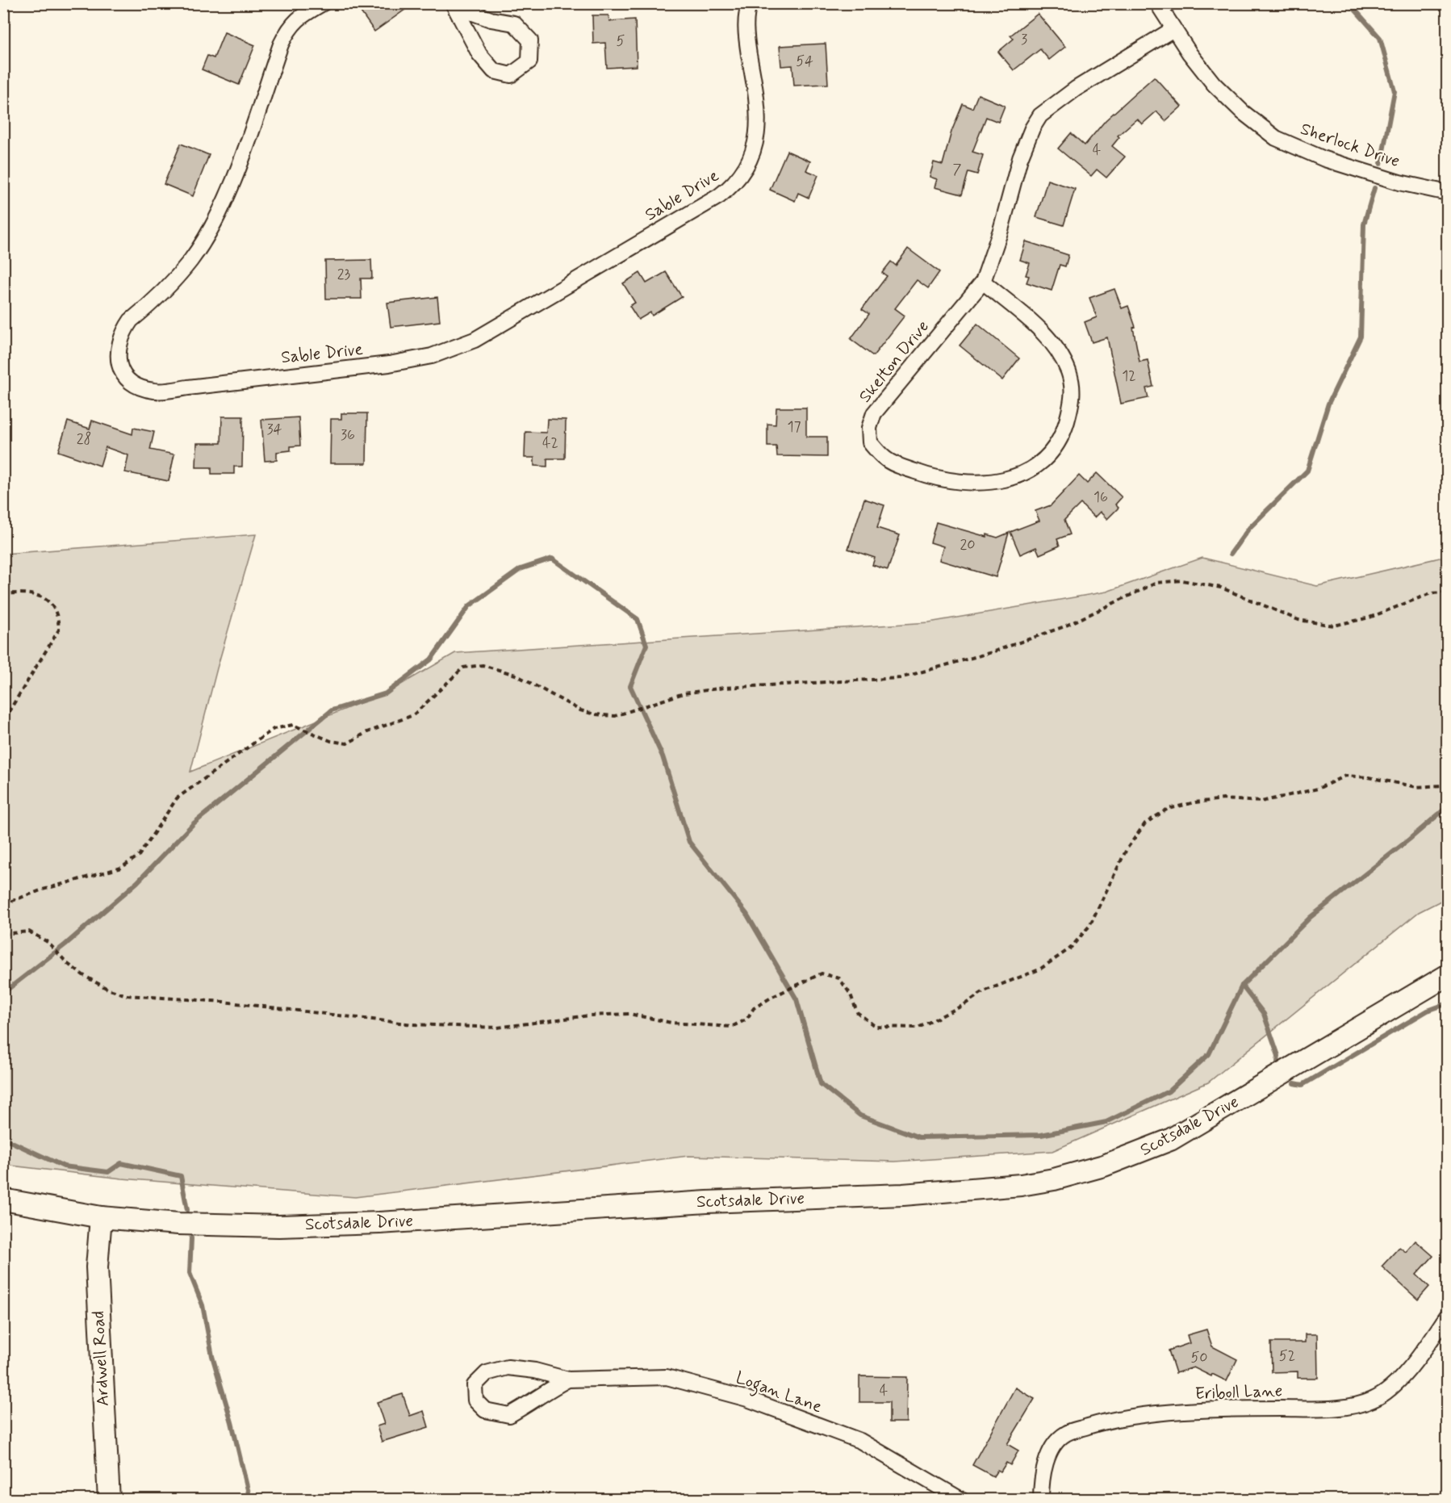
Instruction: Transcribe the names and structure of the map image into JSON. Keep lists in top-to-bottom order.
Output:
{
  "streets": {
    "street": [
      "Sherlock Drive",
      "Sable Drive",
      "Skelton Drive",
      "Scotsdale Drive",
      "Ardwell Road",
      "Logan Lane",
      "Eriboll Lane"
    ]
  },
  "crossings": [
    ["Sherlock Drive", "Skelton Drive"],
    ["Scotsdale Drive", "Ardwell Road"]
  ],
  "house_numbers": [
    "3",
    "5",
    "54",
    "4",
    "7",
    "23",
    "12",
    "17",
    "34",
    "36",
    "28",
    "42",
    "16",
    "20",
    "52",
    "50",
    "4"
  ]
}
